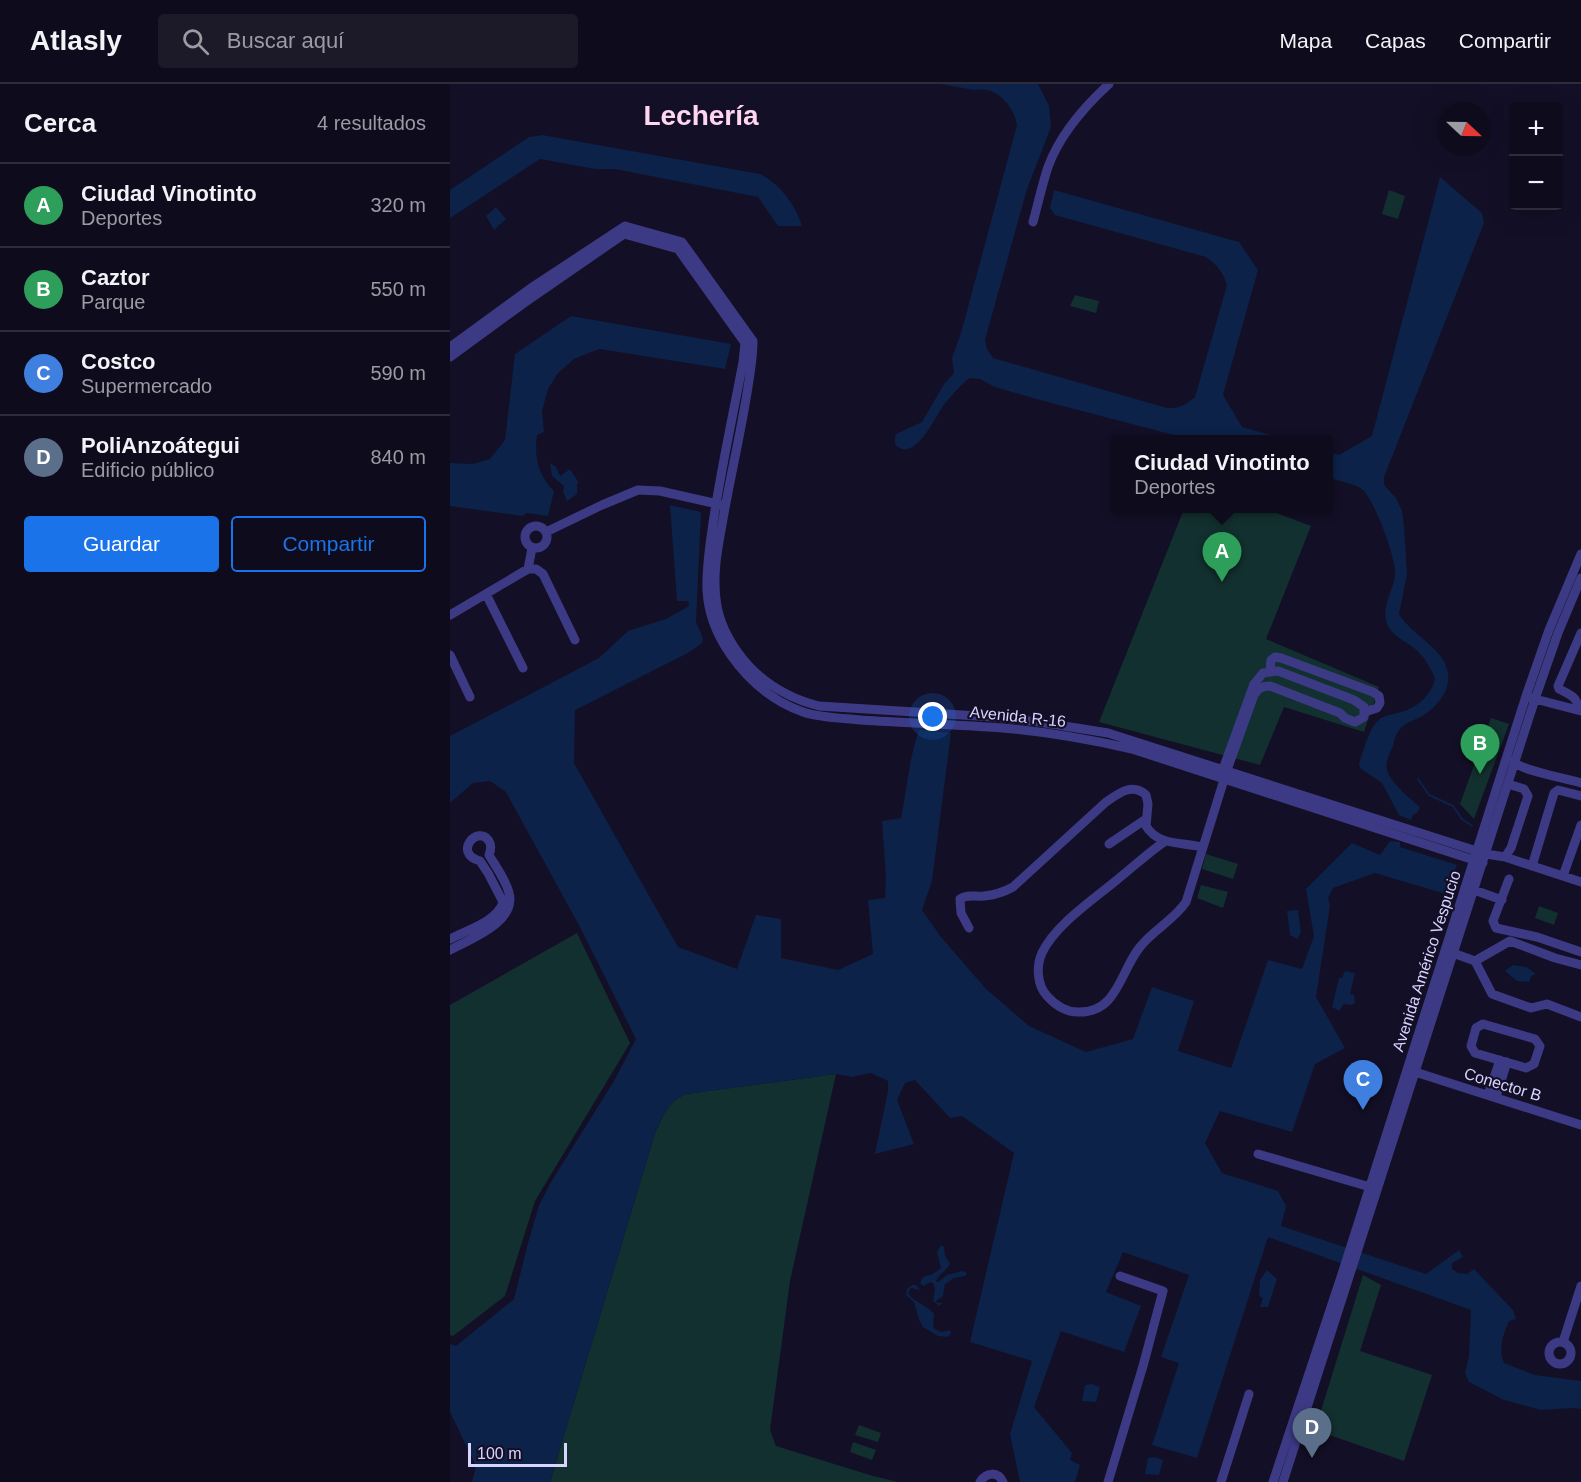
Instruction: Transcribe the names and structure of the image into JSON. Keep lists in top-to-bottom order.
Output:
{
  "streets": {
    "street": ["Avenida R-16", "Avenida Américo Vespucio", "Conector B"]
  },
  "crossings": [
    ["Avenida R-16", "Avenida Américo Vespucio"],
    ["Avenida Américo Vespucio", "Conector B"]
  ],
  "districts": ["Lechería"],
  "scale_bar": "100 m",
  "north": "right",
  "page": {
    "header": "Atlasly",
    "search": "Buscar aquí",
    "nav": ["Mapa", "Capas", "Compartir"],
    "heading": ["Cerca", "4 resultados"],
    "map_buttons": ["+", "−"],
    "list": [
      {
        "mark": "A",
        "name": "Ciudad Vinotinto",
        "note": "Deportes",
        "value": "320 m"
      },
      {
        "mark": "B",
        "name": "Caztor",
        "note": "Parque",
        "value": "550 m"
      },
      {
        "mark": "C",
        "name": "Costco",
        "note": "Supermercado",
        "value": "590 m"
      },
      {
        "mark": "D",
        "name": "PoliAnzoátegui",
        "note": "Edificio público",
        "value": "840 m"
      }
    ],
    "popup": ["Ciudad Vinotinto", "Deportes"],
    "buttons": ["Guardar", "Compartir"],
    "pins": [
      "A",
      "B",
      "C",
      "D"
    ],
    "scale": "100 m"
  }
}
